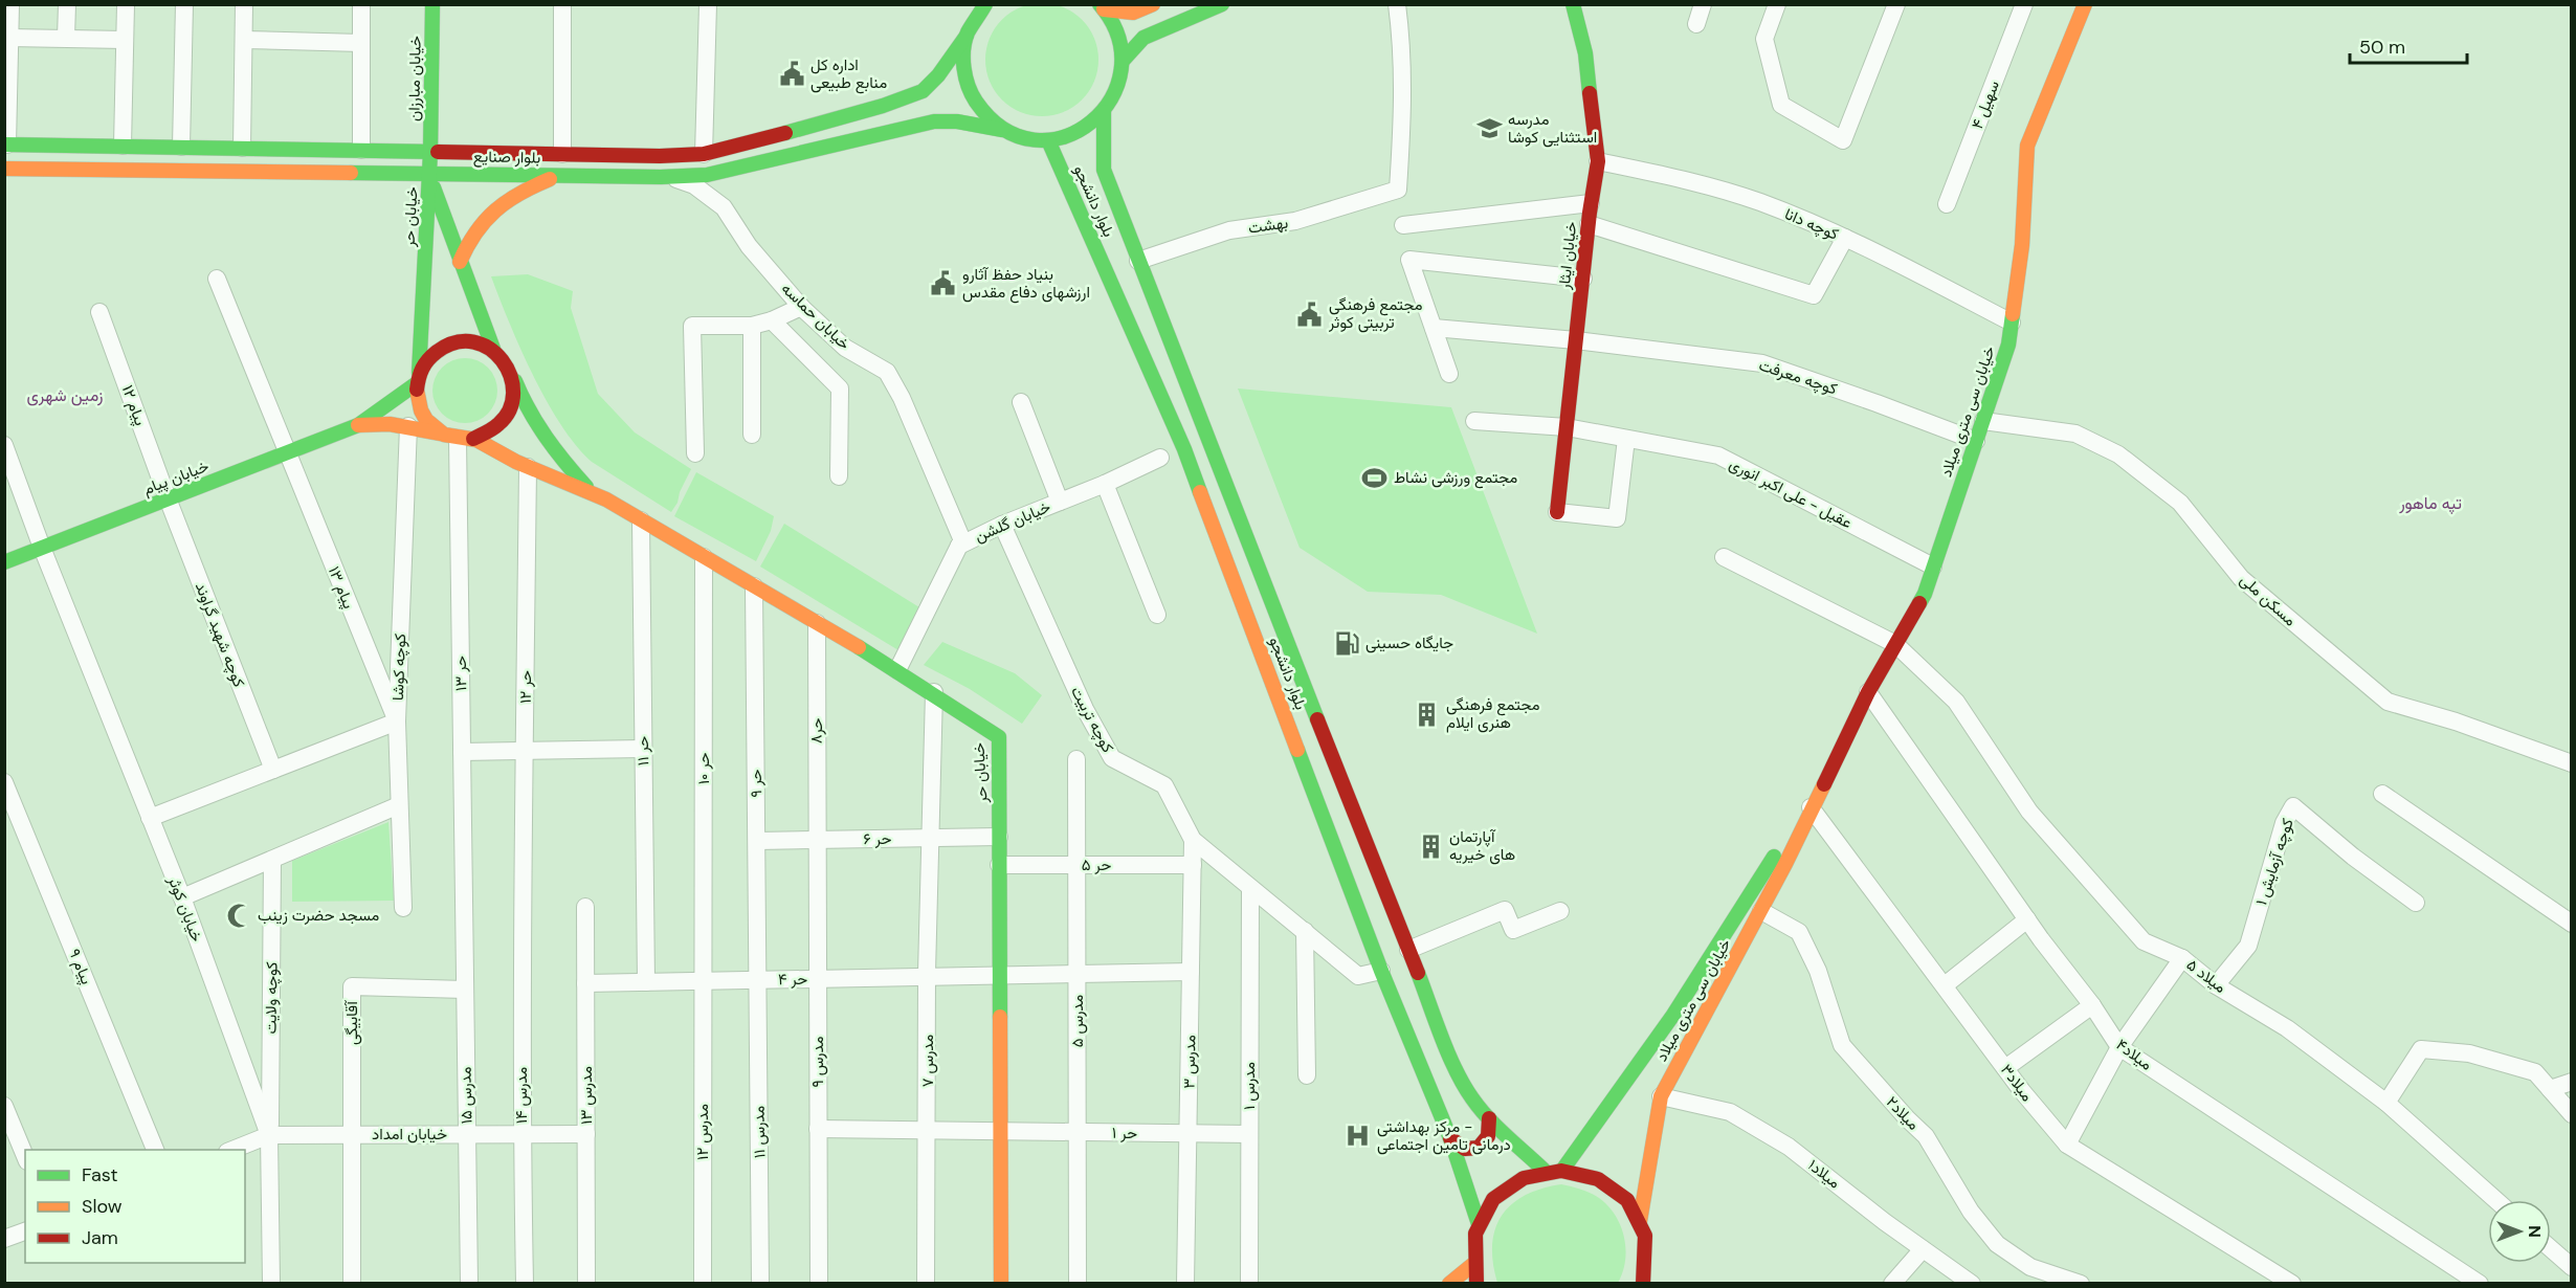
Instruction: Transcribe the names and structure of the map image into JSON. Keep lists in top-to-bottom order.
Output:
{
  "streets": {
    "street": [
      "خیابان مبارزان",
      "سهیل ۴",
      "بلوار صنایع",
      "بلوار دانشجو",
      "خیابان حر",
      "کوچه دانا",
      "بهشت",
      "خیابان ایثار",
      "خیابان حماسه",
      "کوچه معرفت",
      "پیام ۱۲",
      "خیابان سی متری میلاد",
      "خیابان پیام",
      "عقیل - علی اکبر انوری",
      "خیابان گلشن",
      "پیام ۱۳",
      "مسکن ملی",
      "کوچه شهید گراوند",
      "کوچه کوشا",
      "۱۳ حر",
      "حر ۱۲",
      "کوچه تربیت",
      "حر۸",
      "حر ۱۱",
      "حر ۱۰",
      "حر ۹",
      "حر ۶",
      "۱ کوچه آزمایش",
      "حر ۵",
      "خیابان کوثر",
      "پیام ۹",
      "میلاد ۵",
      "حر ۴",
      "کوچه ولایت",
      "مدرس ۵",
      "آقابیگی",
      "میلاد۴",
      "مدرس ۷",
      "مدرس ۹",
      "مدرس ۳",
      "میلاد۳",
      "مدرس ۱",
      "مدرس ۱۵",
      "مدرس ۱۴",
      "مدرس ۱۳",
      "میلاد۲",
      "مدرس ۱۲",
      "مدرس ۱۱",
      "حر ۱",
      "خیابان امداد",
      "میلاد۱"
    ]
  },
  "crossings": [
    ["خیابان مبارزان", "بلوار صنایع"],
    ["خیابان مبارزان", "خیابان حر"],
    ["بلوار صنایع", "بلوار دانشجو"],
    ["بلوار صنایع", "خیابان حر"],
    ["بلوار صنایع", "خیابان حماسه"],
    ["بلوار دانشجو", "بهشت"],
    ["بلوار دانشجو", "کوچه تربیت"],
    ["خیابان حر", "خیابان پیام"],
    ["خیابان حر", "خیابان گلشن"],
    ["خیابان حر", "۱۳ حر"],
    ["خیابان حر", "حر ۱۲"],
    ["خیابان حر", "حر۸"],
    ["خیابان حر", "حر ۱۱"],
    ["خیابان حر", "حر ۱۰"],
    ["خیابان حر", "حر ۹"],
    ["خیابان حر", "حر ۶"],
    ["خیابان حر", "حر ۵"],
    ["خیابان حر", "حر ۴"],
    ["خیابان حر", "مدرس ۷"],
    ["خیابان حر", "حر ۱"],
    ["کوچه دانا", "خیابان ایثار"],
    ["کوچه دانا", "خیابان سی متری میلاد"],
    ["خیابان ایثار", "کوچه معرفت"],
    ["خیابان ایثار", "عقیل - علی اکبر انوری"],
    ["خیابان حماسه", "خیابان گلشن"],
    ["کوچه معرفت", "خیابان سی متری میلاد"],
    ["پیام ۱۲", "خیابان پیام"],
    ["پیام ۱۲", "کوچه شهید گراوند"],
    ["خیابان سی متری میلاد", "عقیل - علی اکبر انوری"],
    ["خیابان سی متری میلاد", "مسکن ملی"],
    ["خیابان سی متری میلاد", "میلاد ۵"],
    ["خیابان سی متری میلاد", "میلاد۴"],
    ["خیابان سی متری میلاد", "میلاد۳"],
    ["خیابان سی متری میلاد", "میلاد۲"],
    ["خیابان سی متری میلاد", "میلاد۱"],
    ["خیابان پیام", "پیام ۱۳"],
    ["خیابان پیام", "کوچه شهید گراوند"],
    ["خیابان پیام", "کوچه کوشا"],
    ["خیابان پیام", "۱۳ حر"],
    ["خیابان پیام", "خیابان کوثر"],
    ["خیابان گلشن", "کوچه تربیت"],
    ["پیام ۱۳", "کوچه کوشا"],
    ["۱۳ حر", "مدرس ۱۵"],
    ["حر ۱۲", "مدرس ۱۴"],
    ["کوچه تربیت", "مدرس ۳"],
    ["کوچه تربیت", "مدرس ۱"],
    ["حر۸", "حر ۶"],
    ["حر۸", "مدرس ۹"],
    ["حر ۱۱", "حر ۴"],
    ["حر ۱۰", "حر ۴"],
    ["حر ۱۰", "مدرس ۱۲"],
    ["حر ۹", "حر ۶"],
    ["حر ۹", "حر ۴"],
    ["حر ۹", "مدرس ۱۱"],
    ["حر ۶", "مدرس ۷"],
    ["حر ۶", "مدرس ۹"],
    ["۱ کوچه آزمایش", "میلاد ۵"],
    ["حر ۵", "مدرس ۵"],
    ["حر ۵", "مدرس ۳"],
    ["خیابان کوثر", "کوچه ولایت"],
    ["خیابان کوثر", "خیابان امداد"],
    ["حر ۴", "مدرس ۵"],
    ["حر ۴", "مدرس ۷"],
    ["حر ۴", "مدرس ۹"],
    ["حر ۴", "مدرس ۳"],
    ["حر ۴", "مدرس ۱۳"],
    ["حر ۴", "مدرس ۱۲"],
    ["حر ۴", "مدرس ۱۱"],
    ["کوچه ولایت", "خیابان امداد"],
    ["مدرس ۵", "حر ۱"],
    ["آقابیگی", "مدرس ۱۵"],
    ["آقابیگی", "خیابان امداد"],
    ["مدرس ۷", "حر ۱"],
    ["مدرس ۹", "حر ۱"],
    ["مدرس ۳", "حر ۱"],
    ["مدرس ۱", "حر ۱"],
    ["مدرس ۱۵", "خیابان امداد"],
    ["مدرس ۱۴", "خیابان امداد"],
    ["مدرس ۱۳", "خیابان امداد"]
  ],
  "districts": ["زمین شهری", "تپه ماهور"],
  "places": {
    "public building": ["اداره کل منابع طبیعی", "بنیاد حفظ آثارو ارزشهای دفاع مقدس", "مجتمع فرهنگی تربیتی کوثر"],
    "school or university": ["مدرسه استثنایی کوشا"],
    "sports": ["مجتمع ورزشی نشاط"],
    "fuel station": ["جایگاه حسینی"],
    "building": ["مجتمع فرهنگی هنری ایلام", "آپارتمان های خیریه"],
    "mosque": ["مسجد حضرت زینب"],
    "hospital": ["مرکز بهداشتی - درمانی تامین اجتماعی"]
  },
  "legend": ["Fast", "Slow", "Jam"],
  "scale_bar": "50 m",
  "north": "right"
}
